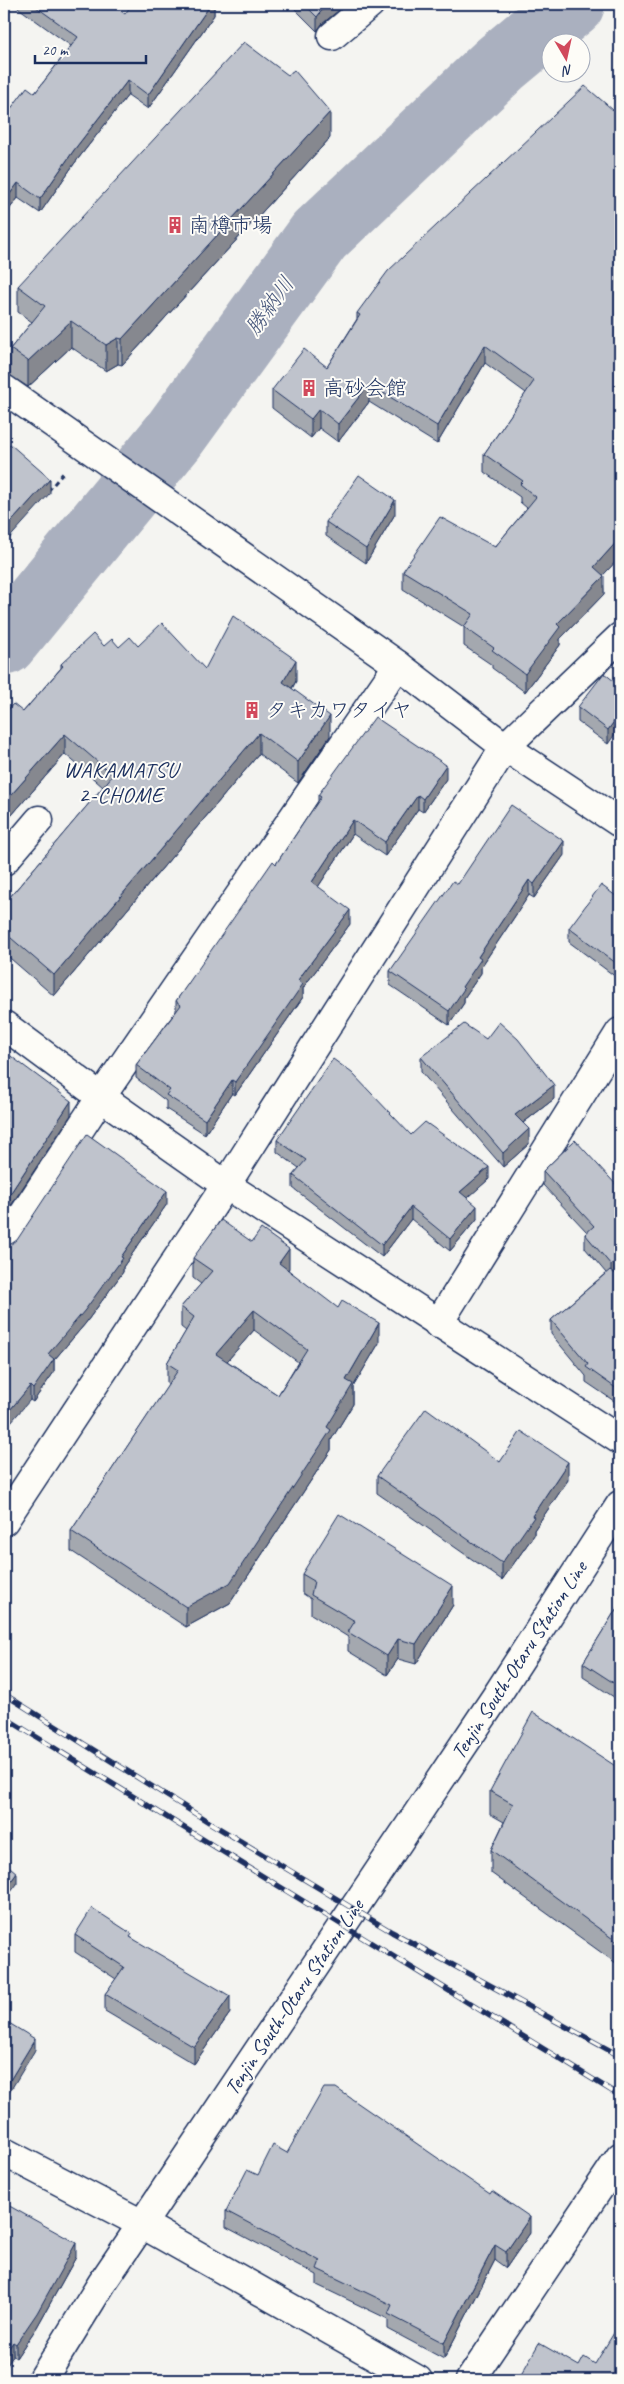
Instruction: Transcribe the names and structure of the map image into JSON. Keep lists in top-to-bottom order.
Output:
{
  "streets": {
    "street": ["Tenjin South-Otaru Station Line"]
  },
  "districts": ["WAKAMATSU 2-CHOME"],
  "water": ["勝納川"],
  "places": {
    "building": ["南樽市場", "高砂会館", "タキカワタイヤ"]
  },
  "scale_bar": "20 m",
  "north": "bottom"
}
